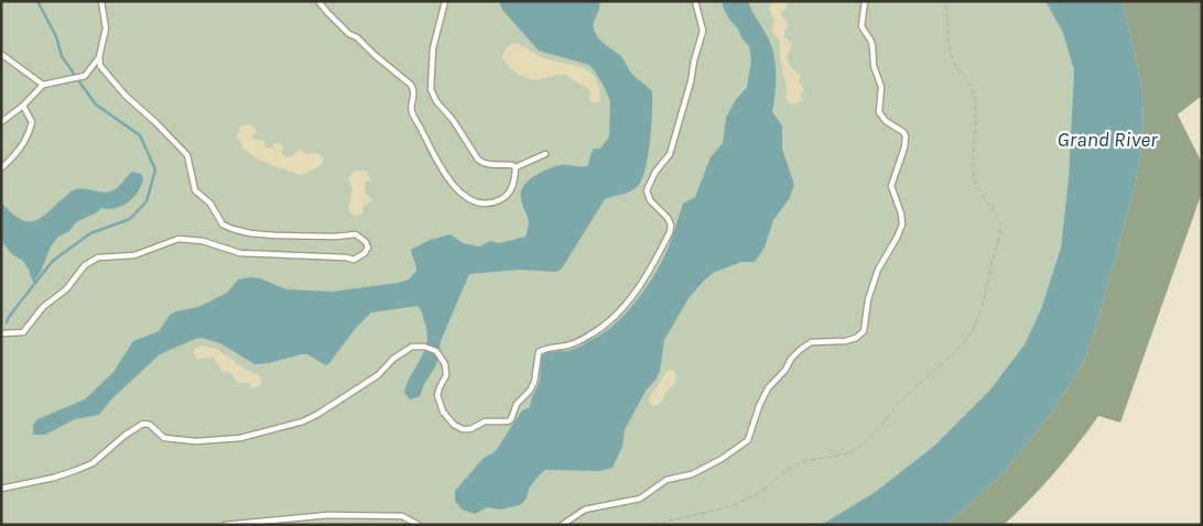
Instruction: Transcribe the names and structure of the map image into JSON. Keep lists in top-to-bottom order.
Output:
{
  "water": ["Grand River"]
}
